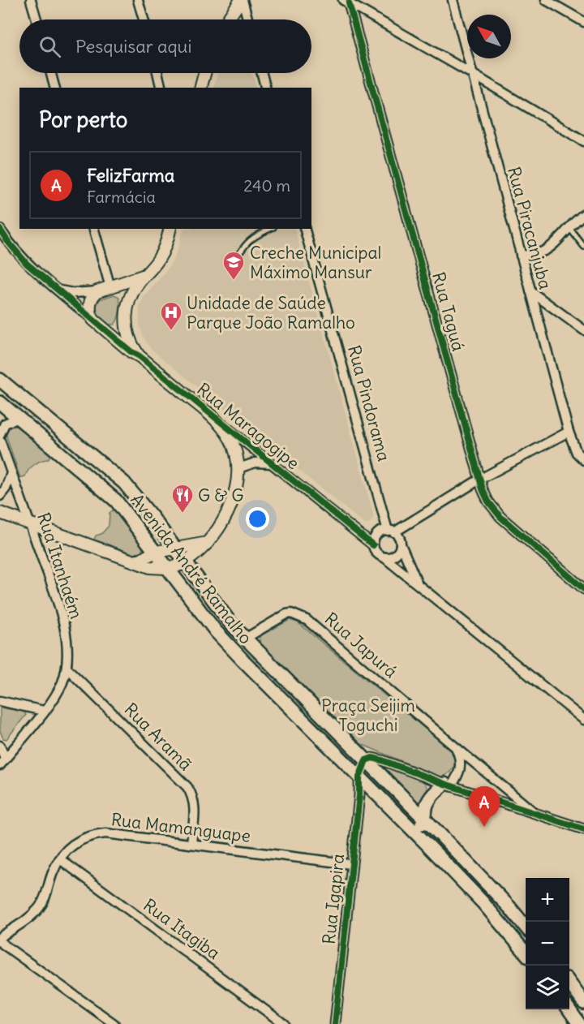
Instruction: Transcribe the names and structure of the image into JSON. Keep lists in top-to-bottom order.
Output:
{
  "streets": {
    "main road": ["Avenida André Ramalho"],
    "street": [
      "Rua Piracanjuba",
      "Rua Taguá",
      "Rua Pindorama",
      "Rua Maragogipe",
      "Rua Itanhaém",
      "Rua Japurá",
      "Rua Aramã",
      "Rua Mamanguape",
      "Rua Igapira",
      "Rua Itagiba"
    ]
  },
  "crossings": [
    ["Rua Pindorama", "Rua Maragogipe"],
    ["Rua Itanhaém", "Rua Aramã"],
    ["Avenida André Ramalho", "Rua Japurá"],
    ["Avenida André Ramalho", "Rua Igapira"],
    ["Rua Aramã", "Rua Mamanguape"],
    ["Rua Mamanguape", "Rua Igapira"],
    ["Rua Mamanguape", "Rua Itagiba"]
  ],
  "parks": ["Praça Seijim Toguchi"],
  "places": {
    "school or university": ["Creche Municipal Máximo Mansur"],
    "hospital": ["Unidade de Saúde Parque João Ramalho"],
    "restaurant": ["G & G"]
  },
  "north": "top left",
  "page": {
    "search": "Pesquisar aqui",
    "heading": "Por perto",
    "list": [
      {
        "mark": "A",
        "name": "FelizFarma",
        "note": "Farmácia",
        "value": "240 m"
      }
    ],
    "pins": "A",
    "map_buttons": ["+", "−"]
  }
}
